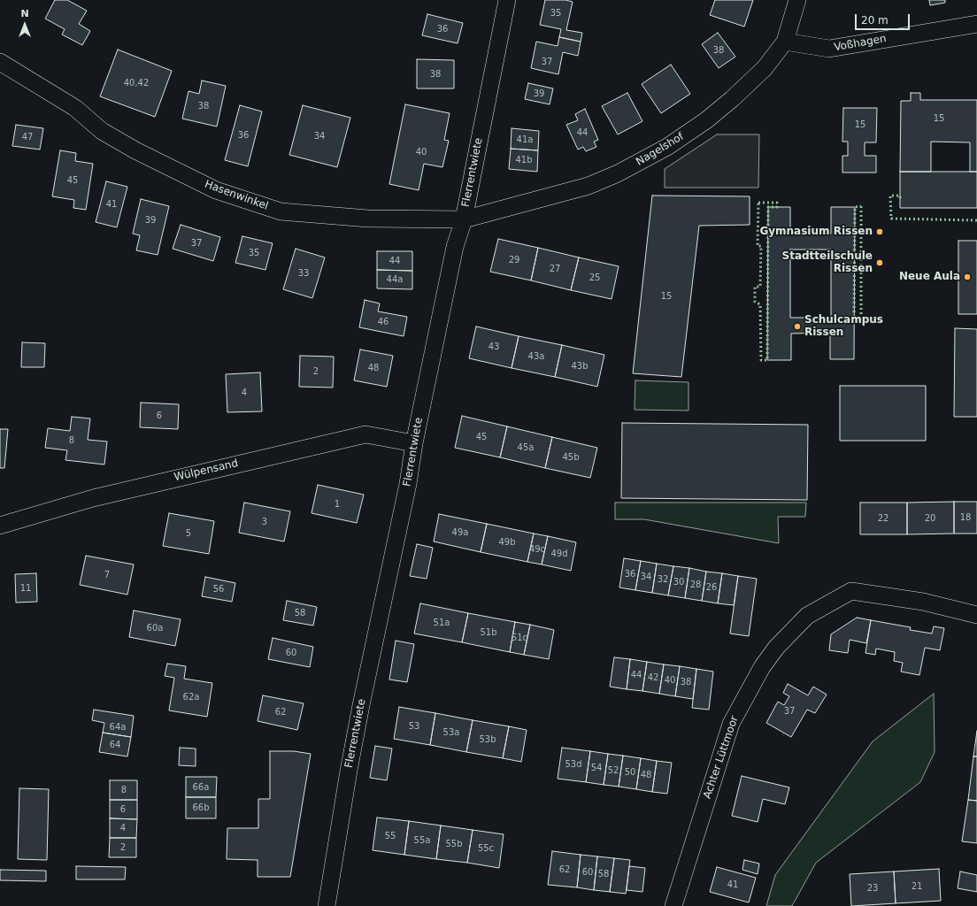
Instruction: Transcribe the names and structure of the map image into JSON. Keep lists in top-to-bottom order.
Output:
{
  "streets": {
    "street": [
      "Voßhagen",
      "Nagelshof",
      "Flerrentwiete",
      "Hasenwinkel",
      "Wülpensand",
      "Achter Lüttmoor"
    ]
  },
  "crossings": [
    ["Voßhagen", "Nagelshof"],
    ["Nagelshof", "Flerrentwiete"],
    ["Nagelshof", "Hasenwinkel"],
    ["Flerrentwiete", "Hasenwinkel"],
    ["Flerrentwiete", "Wülpensand"]
  ],
  "places": [
    "Gymnasium Rissen",
    "Stadtteilschule Rissen",
    "Neue Aula",
    "Schulcampus Rissen"
  ],
  "house_numbers": [
    "35",
    "36",
    "38",
    "37",
    "38",
    "40,42",
    "39",
    "38",
    "15",
    "15",
    "44",
    "36",
    "34",
    "47",
    "41a",
    "40",
    "41b",
    "45",
    "41",
    "39",
    "37",
    "35",
    "29",
    "44",
    "27",
    "33",
    "25",
    "44a",
    "15",
    "46",
    "43",
    "43a",
    "43b",
    "48",
    "2",
    "4",
    "6",
    "45",
    "8",
    "45a",
    "45b",
    "1",
    "18",
    "22",
    "20",
    "3",
    "49a",
    "5",
    "49b",
    "49c",
    "49d",
    "36",
    "7",
    "34",
    "32",
    "30",
    "28",
    "26",
    "11",
    "56",
    "58",
    "51a",
    "60a",
    "51b",
    "51c",
    "60",
    "44",
    "42",
    "40",
    "38",
    "62a",
    "37",
    "62",
    "53",
    "64a",
    "53a",
    "53b",
    "64",
    "53d",
    "54",
    "52",
    "50",
    "48",
    "66a",
    "8",
    "66b",
    "6",
    "4",
    "55",
    "55a",
    "55b",
    "2",
    "55c",
    "62",
    "60",
    "58",
    "41",
    "21",
    "23"
  ],
  "scale_bar": "20 m",
  "north": "top"
}
